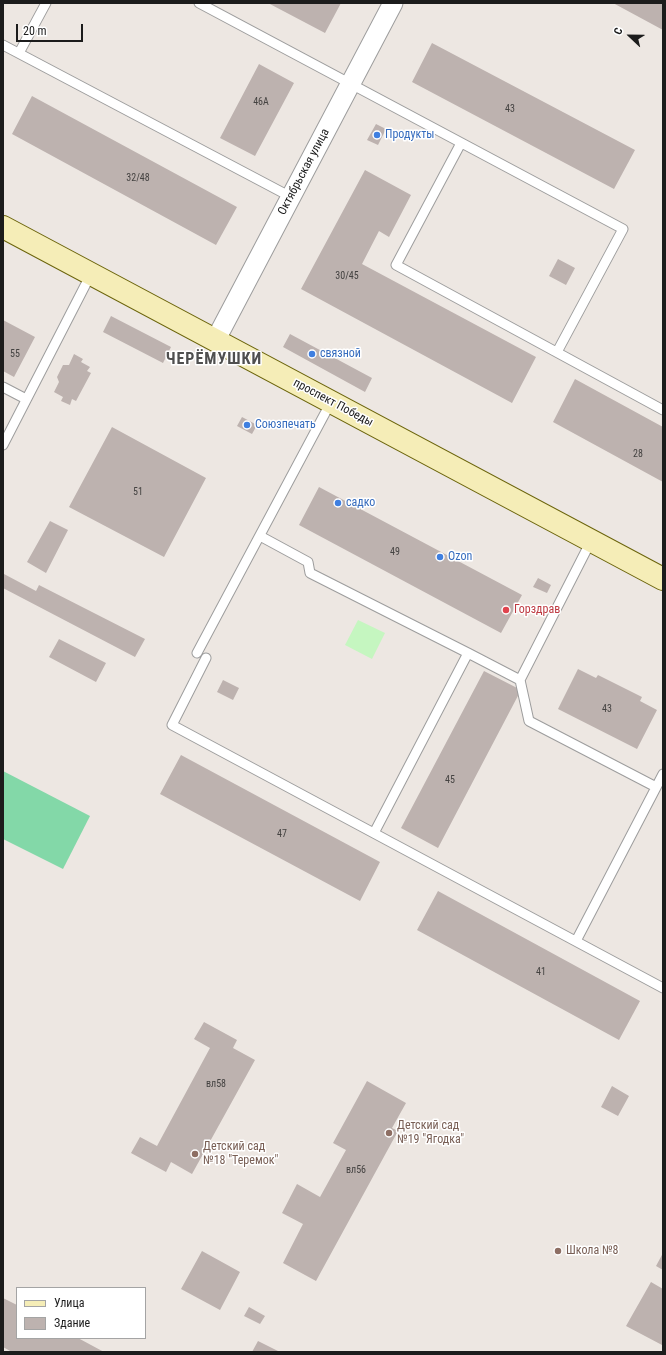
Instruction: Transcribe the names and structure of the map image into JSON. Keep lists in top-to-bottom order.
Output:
{
  "streets": {
    "main road": ["проспект Победы"],
    "street": ["Октябрьская улица"]
  },
  "crossings": [
    ["Октябрьская улица", "проспект Победы"]
  ],
  "districts": ["ЧЕРЁМУШКИ"],
  "places": [
    "Продукты",
    "связной",
    "Союзпечать",
    "садко",
    "Ozon",
    "Горздрав",
    "Детский сад №19 \"Ягодка\"",
    "Детский сад №18 \"Теремок\"",
    "Школа №8"
  ],
  "house_numbers": [
    "46А",
    "43",
    "32/48",
    "30/45",
    "55",
    "28",
    "51",
    "49",
    "43",
    "45",
    "47",
    "41",
    "вл58",
    "вл56"
  ],
  "legend": ["Улица", "Здание"],
  "scale_bar": "20 m",
  "north": "left"
}
